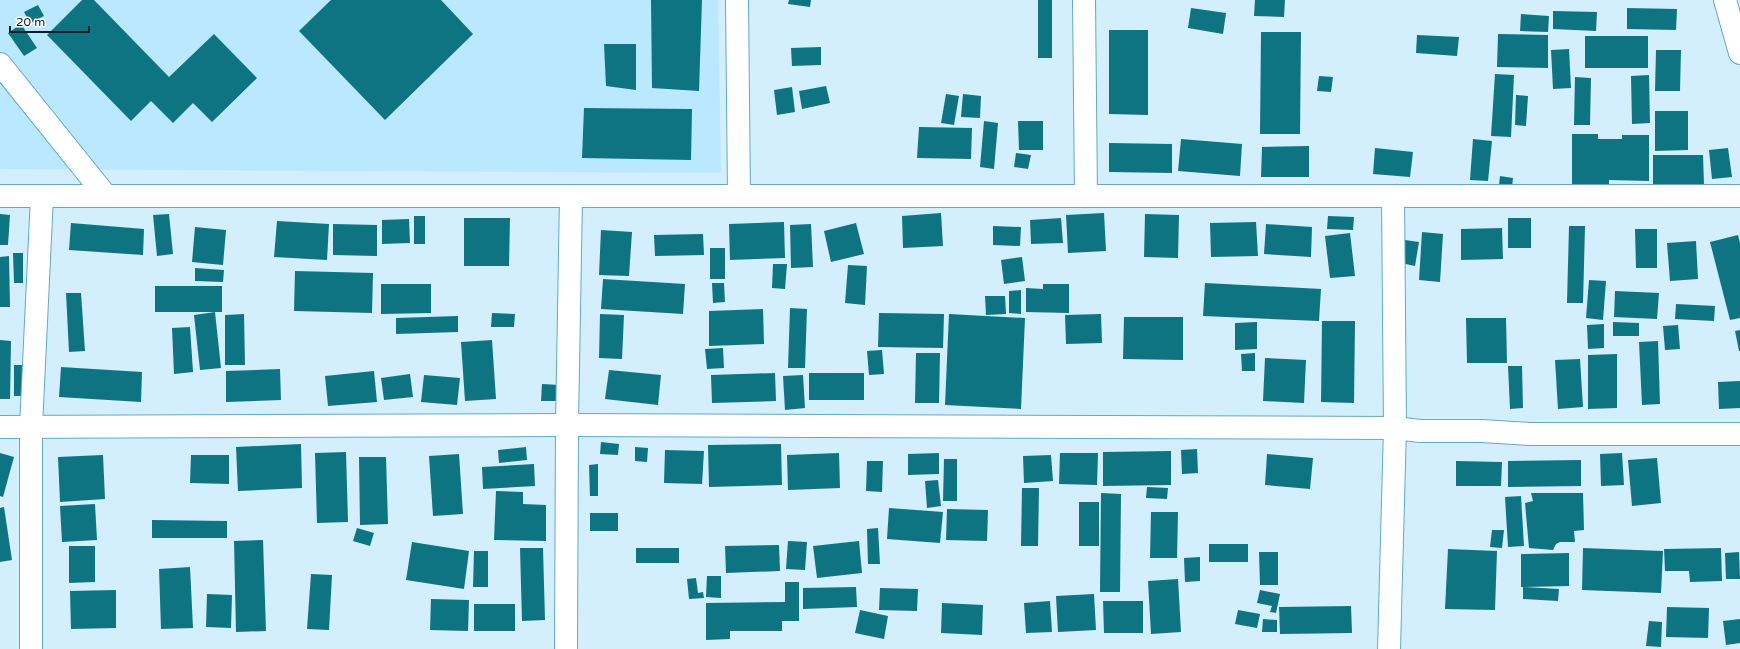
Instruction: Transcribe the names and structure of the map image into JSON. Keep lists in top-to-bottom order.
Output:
{
  "scale_bar": "20 m"
}
